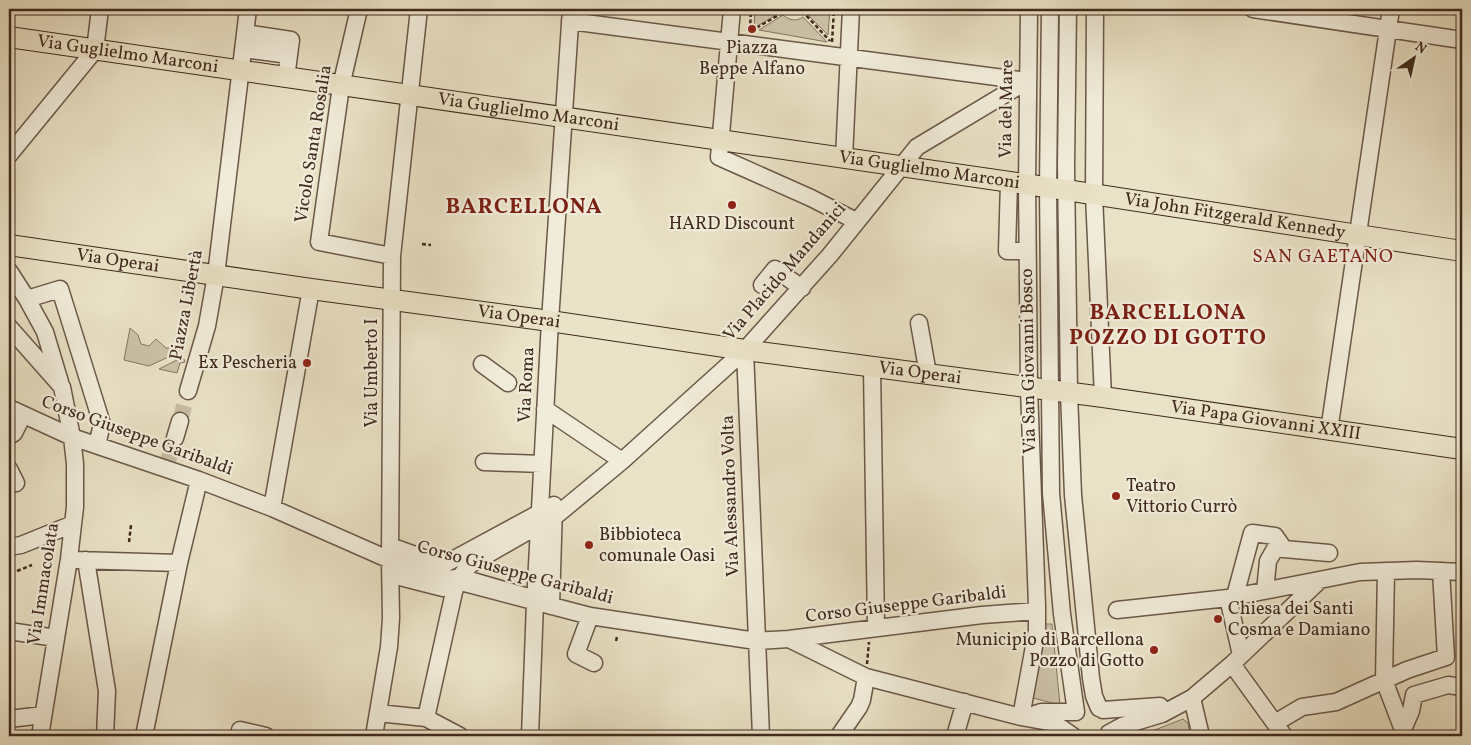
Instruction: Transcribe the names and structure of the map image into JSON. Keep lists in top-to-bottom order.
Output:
{
  "streets": {
    "main road": [
      "Via Guglielmo Marconi",
      "Via John Fitzgerald Kennedy",
      "Via Operai",
      "Via Papa Giovanni XXIII"
    ],
    "street": [
      "Via del Mare",
      "Vicolo Santa Rosalia",
      "Via Placido Mandanici",
      "Piazza Libertà",
      "Via San Giovanni Bosco",
      "Via Umberto I",
      "Via Roma",
      "Corso Giuseppe Garibaldi",
      "Via Alessandro Volta",
      "Via Immacolata"
    ]
  },
  "crossings": [
    ["Via Guglielmo Marconi", "Via del Mare"],
    ["Via Guglielmo Marconi", "Vicolo Santa Rosalia"],
    ["Via Guglielmo Marconi", "Via John Fitzgerald Kennedy"],
    ["Via Guglielmo Marconi", "Via Placido Mandanici"],
    ["Via Guglielmo Marconi", "Piazza Libertà"],
    ["Via Guglielmo Marconi", "Via San Giovanni Bosco"],
    ["Via Guglielmo Marconi", "Via Umberto I"],
    ["Via Guglielmo Marconi", "Via Roma"],
    ["Via del Mare", "Via Operai"],
    ["Via del Mare", "Via Placido Mandanici"],
    ["Via del Mare", "Corso Giuseppe Garibaldi"],
    ["Vicolo Santa Rosalia", "Via Umberto I"],
    ["Via John Fitzgerald Kennedy", "Via San Giovanni Bosco"],
    ["Via Operai", "Via Placido Mandanici"],
    ["Via Operai", "Piazza Libertà"],
    ["Via Operai", "Via San Giovanni Bosco"],
    ["Via Operai", "Via Umberto I"],
    ["Via Operai", "Via Roma"],
    ["Via Operai", "Via Papa Giovanni XXIII"],
    ["Via Operai", "Via Alessandro Volta"],
    ["Via Placido Mandanici", "Via Roma"],
    ["Via Placido Mandanici", "Via Alessandro Volta"],
    ["Via San Giovanni Bosco", "Via Papa Giovanni XXIII"],
    ["Via Umberto I", "Corso Giuseppe Garibaldi"],
    ["Via Roma", "Corso Giuseppe Garibaldi"],
    ["Corso Giuseppe Garibaldi", "Via Alessandro Volta"],
    ["Corso Giuseppe Garibaldi", "Via Immacolata"]
  ],
  "districts": ["BARCELLONA", "SAN GAETANO", "BARCELLONA POZZO DI GOTTO"],
  "places": [
    "Piazza Beppe Alfano",
    "HARD Discount",
    "Ex Pescheria",
    "Teatro Vittorio Currò",
    "Bibbioteca comunale Oasi",
    "Chiesa dei Santi Cosma e Damiano",
    "Municipio di Barcellona Pozzo di Gotto"
  ],
  "north": "top right"
}
